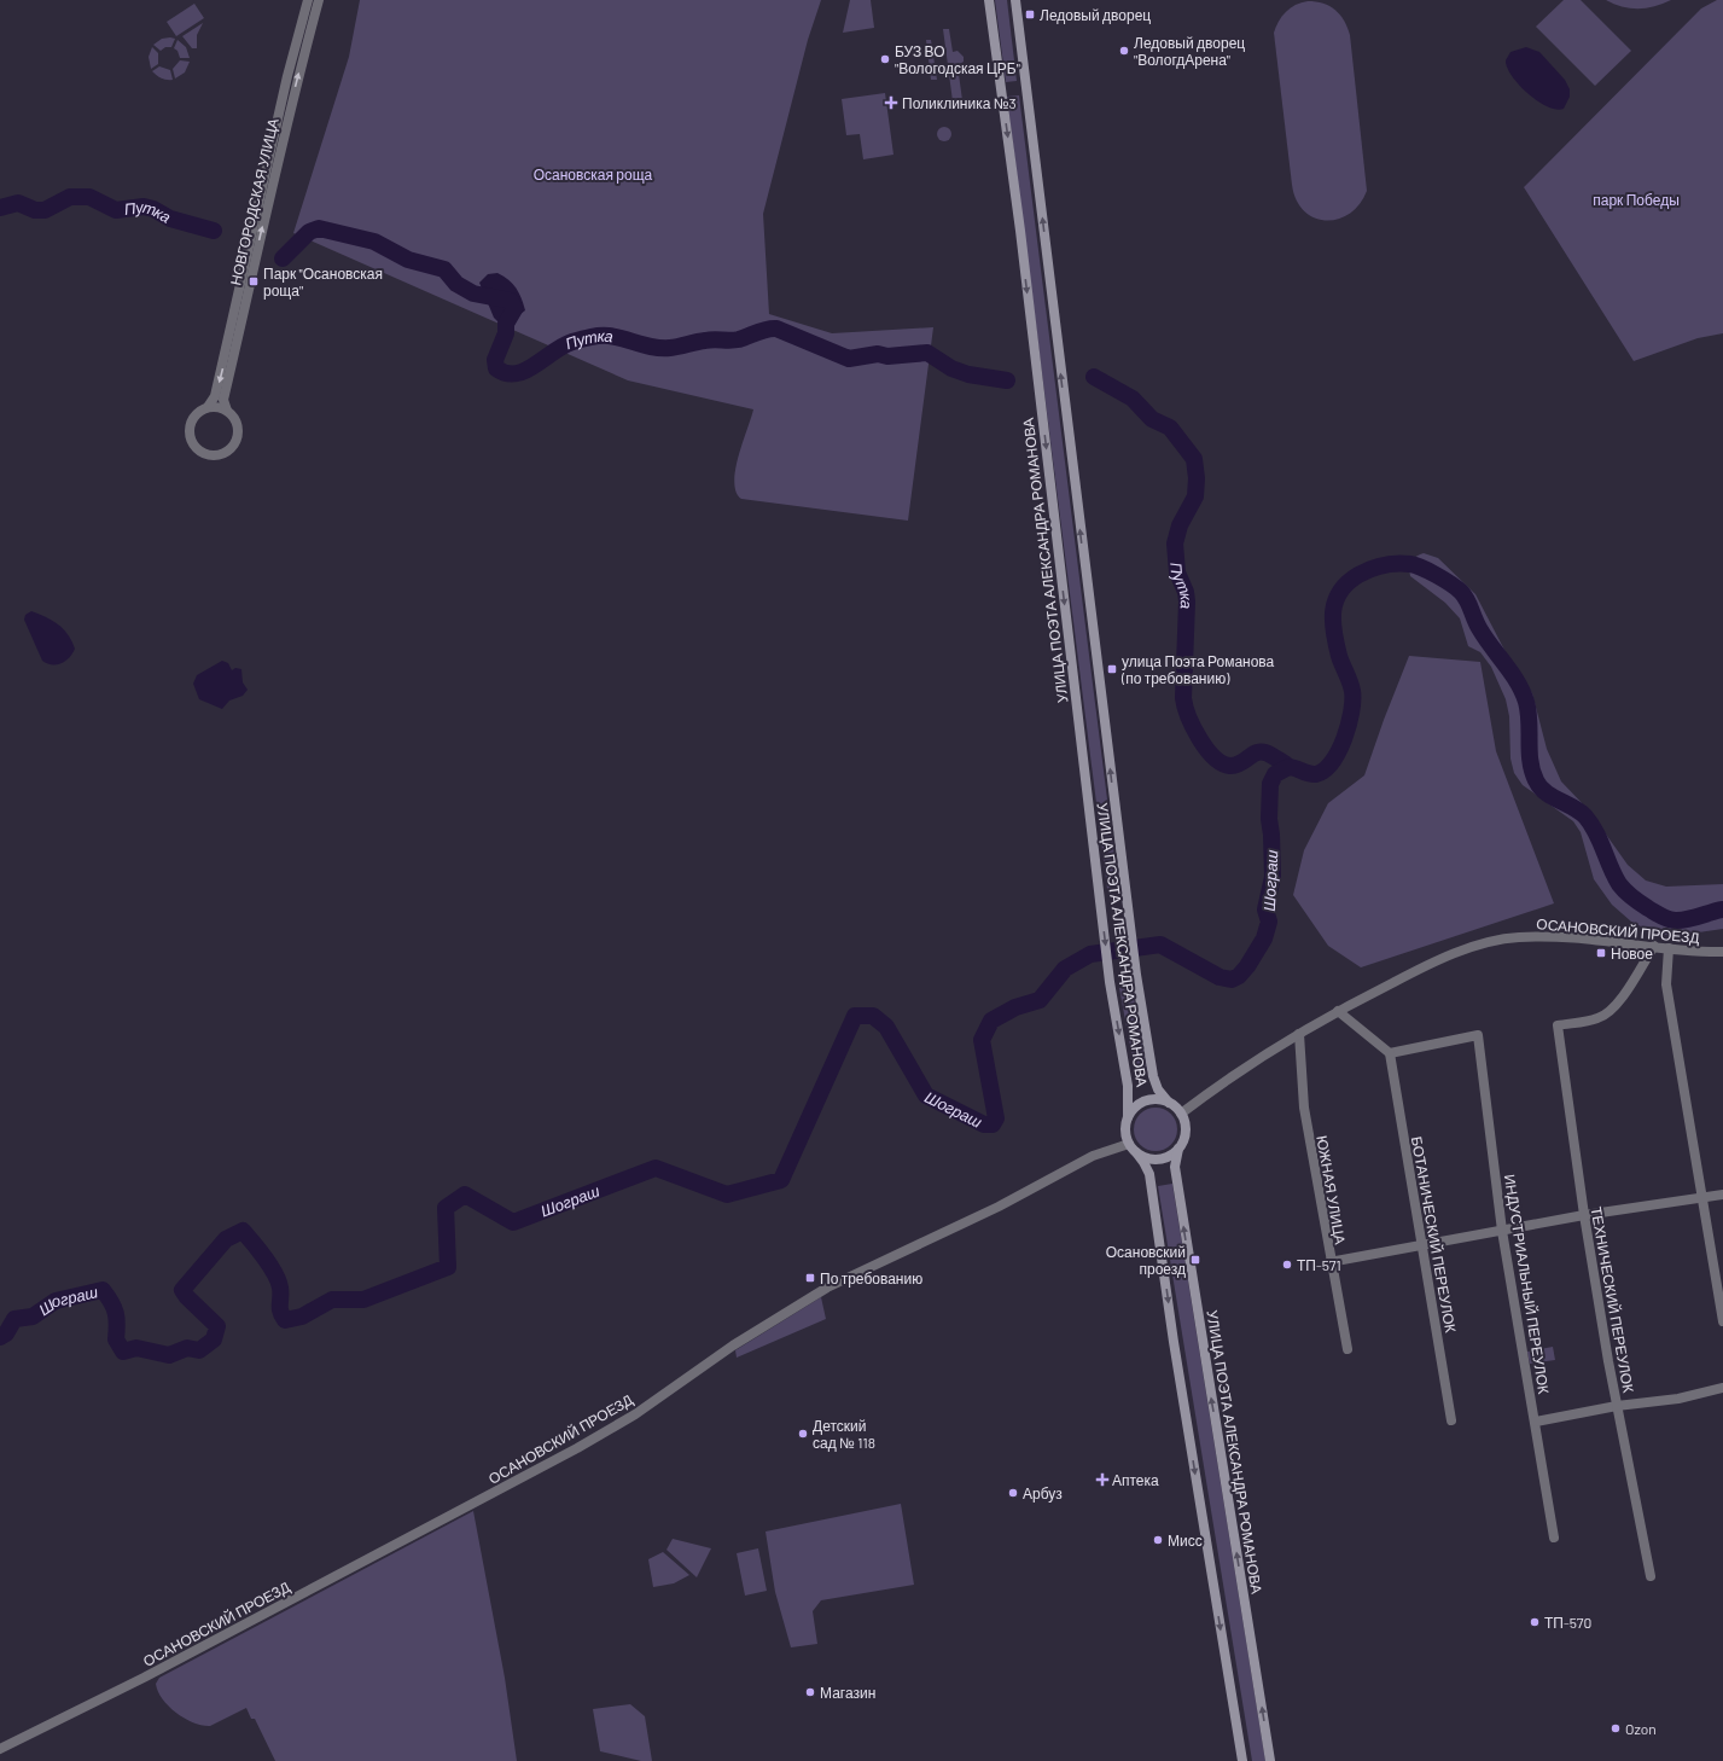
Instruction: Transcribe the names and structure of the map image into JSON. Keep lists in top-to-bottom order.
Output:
{
  "streets": {
    "main road": ["УЛИЦА ПОЭТА АЛЕКСАНДРА РОМАНОВА"],
    "street": [
      "НОВГОРОДСКАЯ УЛИЦА",
      "ОСАНОВСКИЙ ПРОЕЗД",
      "ЮЖНАЯ УЛИЦА",
      "БОТАНИЧЕСКИЙ ПЕРЕУЛОК",
      "ИНДУСТРИАЛЬНЫЙ ПЕРЕУЛОК",
      "ТЕХНИЧЕСКИЙ ПЕРЕУЛОК"
    ]
  },
  "crossings": [
    ["УЛИЦА ПОЭТА АЛЕКСАНДРА РОМАНОВА", "ОСАНОВСКИЙ ПРОЕЗД"],
    ["ОСАНОВСКИЙ ПРОЕЗД", "ЮЖНАЯ УЛИЦА"],
    ["ОСАНОВСКИЙ ПРОЕЗД", "ТЕХНИЧЕСКИЙ ПЕРЕУЛОК"],
    ["БОТАНИЧЕСКИЙ ПЕРЕУЛОК", "ИНДУСТРИАЛЬНЫЙ ПЕРЕУЛОК"]
  ],
  "water": ["Путка", "Шограш"],
  "parks": ["Осановская роща", "парк Победы"],
  "places": {
    "transit": [
      "Ледовый дворец",
      "Парк \"Осановская роща\"",
      "улица Поэта Романова (по требованию)",
      "Новое",
      "Осановский проезд",
      "По требованию"
    ],
    "other": [
      "Ледовый дворец \"ВологдАрена\"",
      "БУЗ ВО \"Вологодская ЦРБ\"",
      "ТП-571",
      "Детский сад № 118",
      "Арбуз",
      "Мисс",
      "ТП-570",
      "Магазин",
      "Ozon"
    ],
    "health": ["Поликлиника №3", "Аптека"]
  }
}
